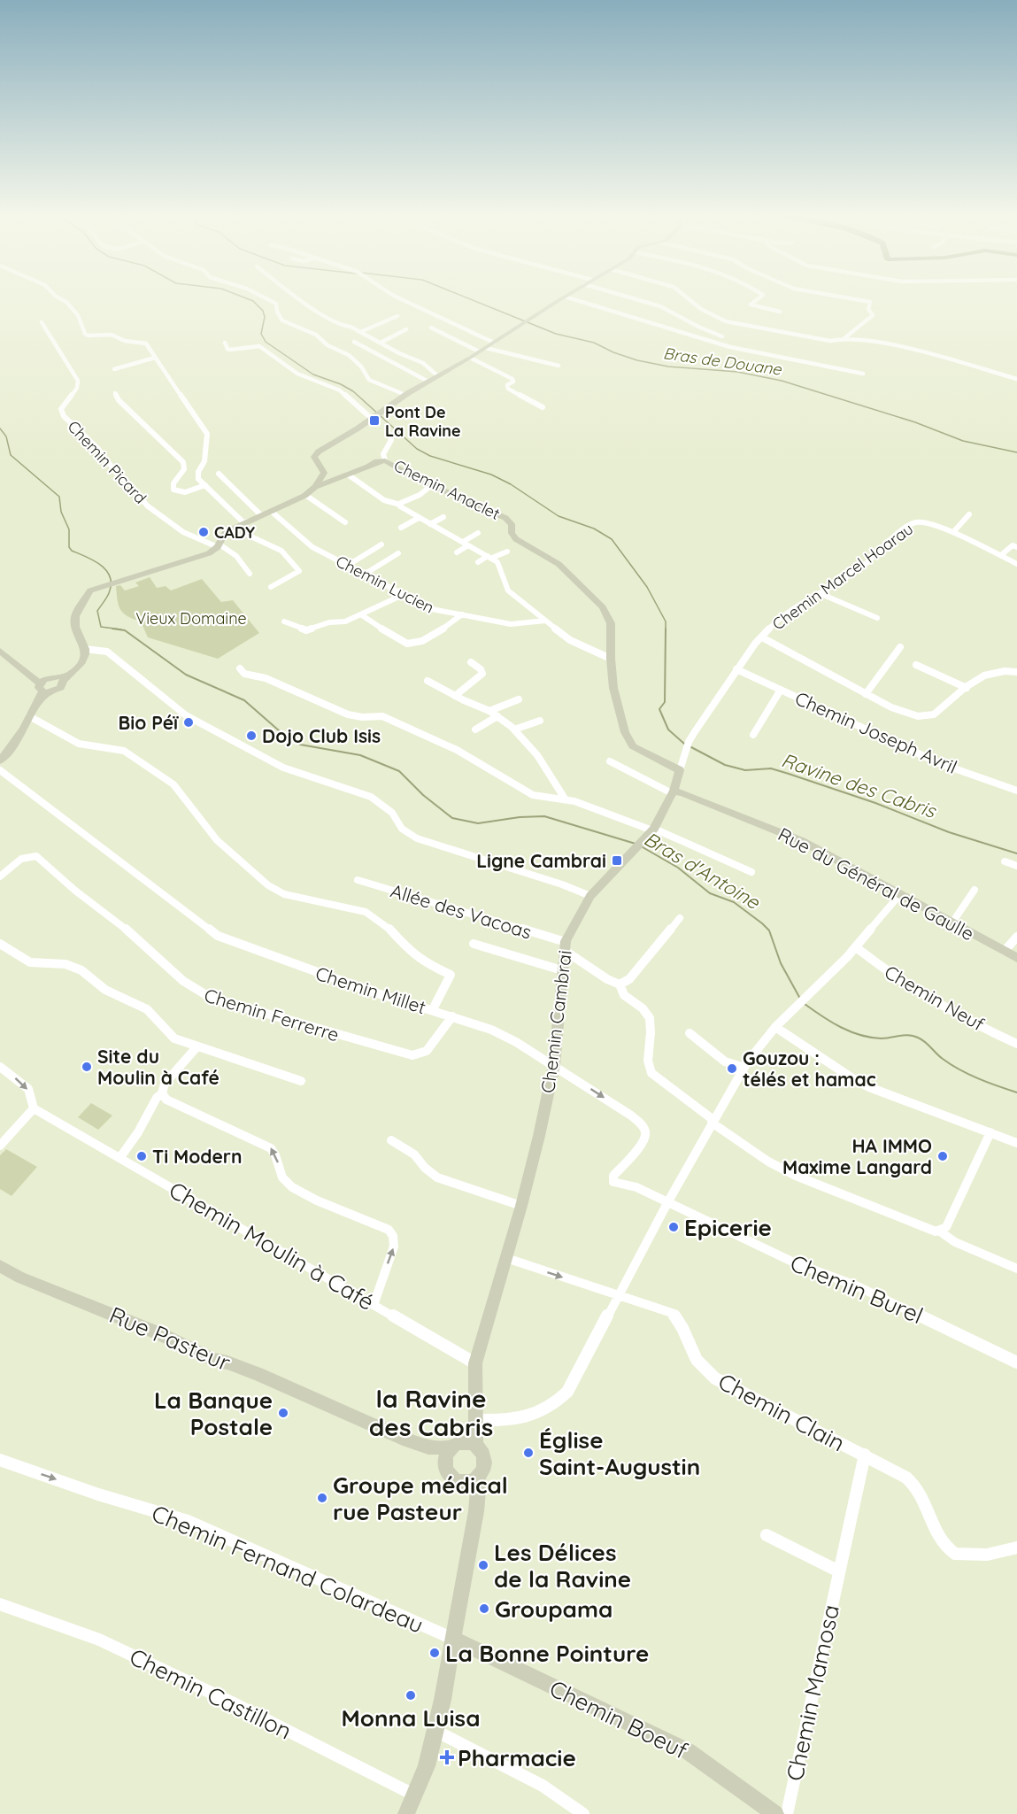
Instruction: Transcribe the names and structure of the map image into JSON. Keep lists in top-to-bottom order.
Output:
{
  "streets": {
    "main road": [
      "Chemin Anaclet",
      "Rue du Général de Gaulle",
      "Chemin Cambrai",
      "Rue Pasteur",
      "Chemin Boeuf"
    ],
    "street": [
      "Chemin Picard",
      "Chemin Marcel Hoarau",
      "Chemin Lucien",
      "Chemin Joseph Avril",
      "Allée des Vacoas",
      "Chemin Millet",
      "Chemin Neuf",
      "Chemin Ferrerre",
      "Chemin Moulin à Café",
      "Chemin Burel",
      "Chemin Clain",
      "Chemin Fernand Colardeau",
      "Chemin Mamosa",
      "Chemin Castillon"
    ]
  },
  "crossings": [
    ["Chemin Picard", "Chemin Anaclet"],
    ["Chemin Anaclet", "Chemin Lucien"],
    ["Chemin Anaclet", "Chemin Cambrai"],
    ["Chemin Marcel Hoarau", "Chemin Joseph Avril"],
    ["Chemin Marcel Hoarau", "Chemin Cambrai"],
    ["Rue du Général de Gaulle", "Chemin Cambrai"],
    ["Allée des Vacoas", "Chemin Cambrai"],
    ["Chemin Millet", "Chemin Ferrerre"],
    ["Chemin Millet", "Chemin Cambrai"],
    ["Chemin Millet", "Chemin Burel"],
    ["Chemin Cambrai", "Chemin Moulin à Café"],
    ["Chemin Cambrai", "Rue Pasteur"],
    ["Chemin Cambrai", "Chemin Clain"],
    ["Chemin Clain", "Chemin Mamosa"],
    ["Chemin Fernand Colardeau", "Chemin Boeuf"]
  ],
  "one_way": ["Chemin Fernand Colardeau"],
  "districts": ["la Ravine des Cabris"],
  "water": ["Bras de Douane", "Ravine des Cabris", "Bras d'Antoine"],
  "parks": ["Vieux Domaine"],
  "places": {
    "transit": ["Pont De La Ravine", "Ligne Cambrai"],
    "other": [
      "CADY",
      "Bio Péï",
      "Dojo Club Isis",
      "Site du Moulin à Café",
      "Gouzou : télés et hamac",
      "Ti Modern",
      "HA IMMO Maxime Langard",
      "Epicerie",
      "La Banque Postale",
      "Église Saint-Augustin",
      "Groupe médical rue Pasteur",
      "Les Délices de la Ravine",
      "Groupama",
      "La Bonne Pointure",
      "Monna Luisa"
    ],
    "health": ["Pharmacie"]
  }
}
